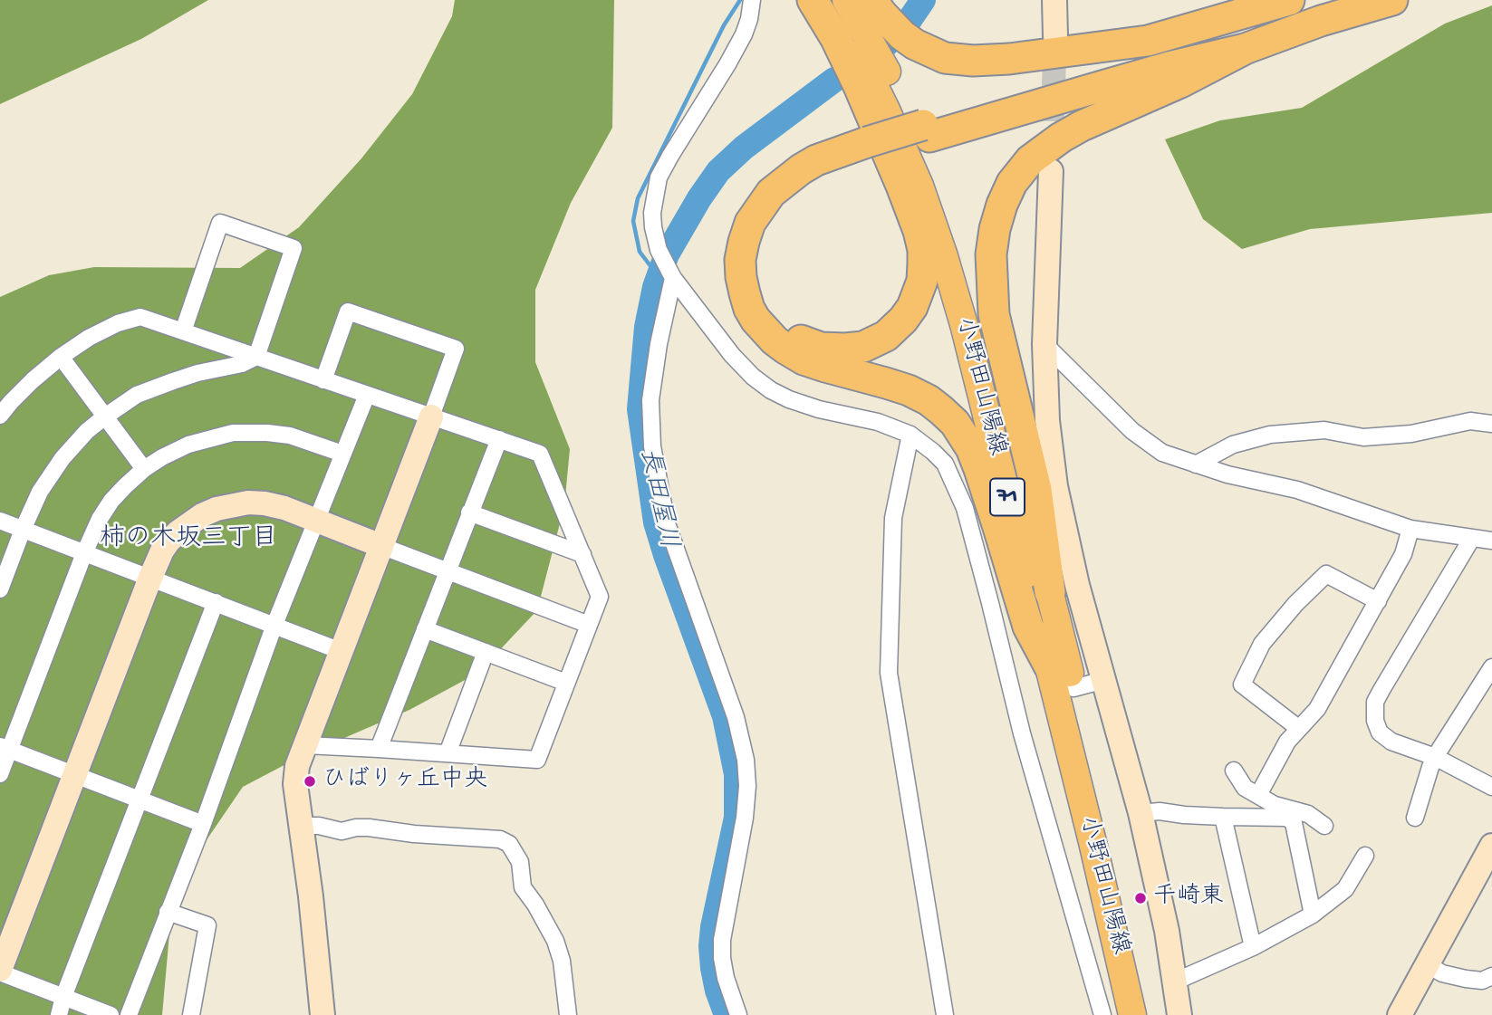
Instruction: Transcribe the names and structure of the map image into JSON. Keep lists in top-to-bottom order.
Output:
{
  "streets": {
    "main road": ["小野田山陽線", "71"]
  },
  "districts": ["柿の木坂三丁目"],
  "water": ["長田屋川"],
  "places": ["ひばりヶ丘中央", "千崎東"]
}
